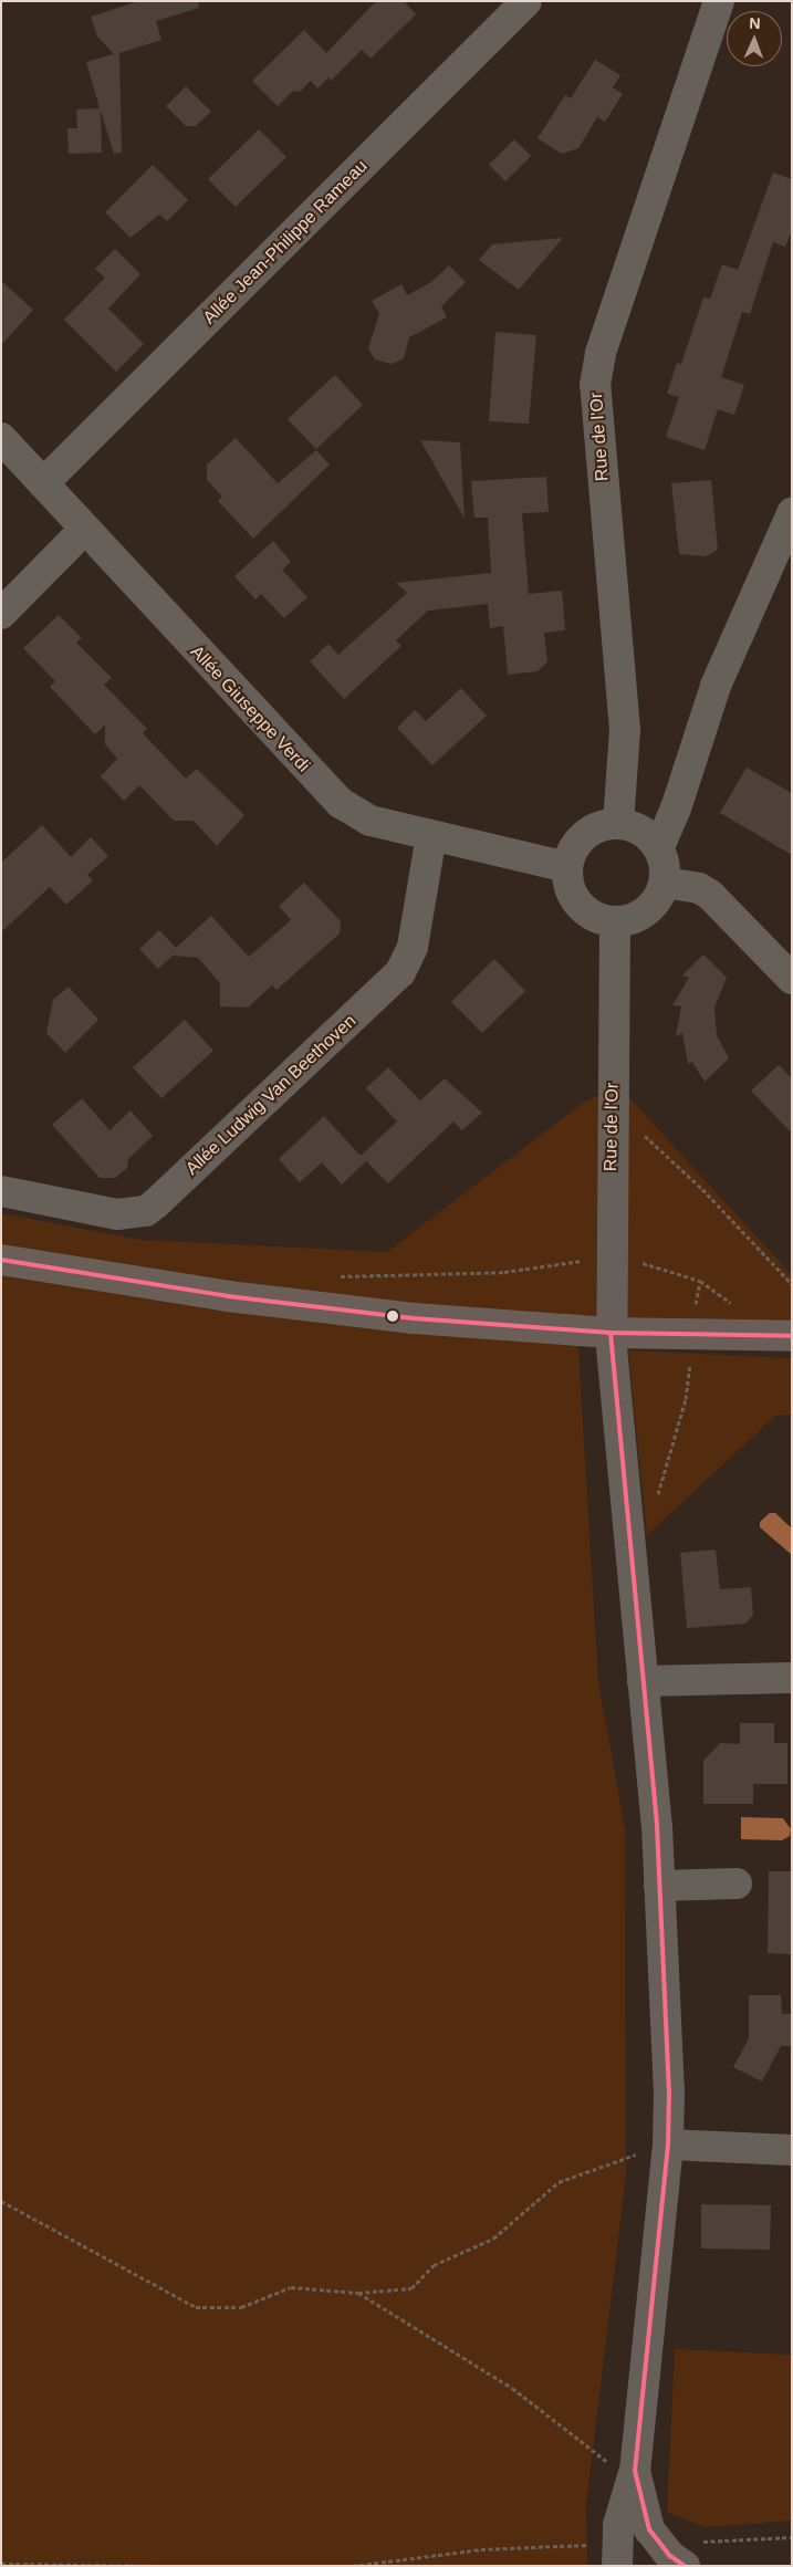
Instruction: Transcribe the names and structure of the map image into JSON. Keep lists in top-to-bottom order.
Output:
{
  "streets": {
    "street": [
      "Allée Jean-Philippe Rameau",
      "Rue de l'Or",
      "Allée Giuseppe Verdi",
      "Allée Ludwig Van Beethoven"
    ]
  },
  "crossings": [
    ["Allée Jean-Philippe Rameau", "Allée Giuseppe Verdi"],
    ["Rue de l'Or", "Allée Giuseppe Verdi"],
    ["Allée Giuseppe Verdi", "Allée Ludwig Van Beethoven"]
  ],
  "north": "top"
}
